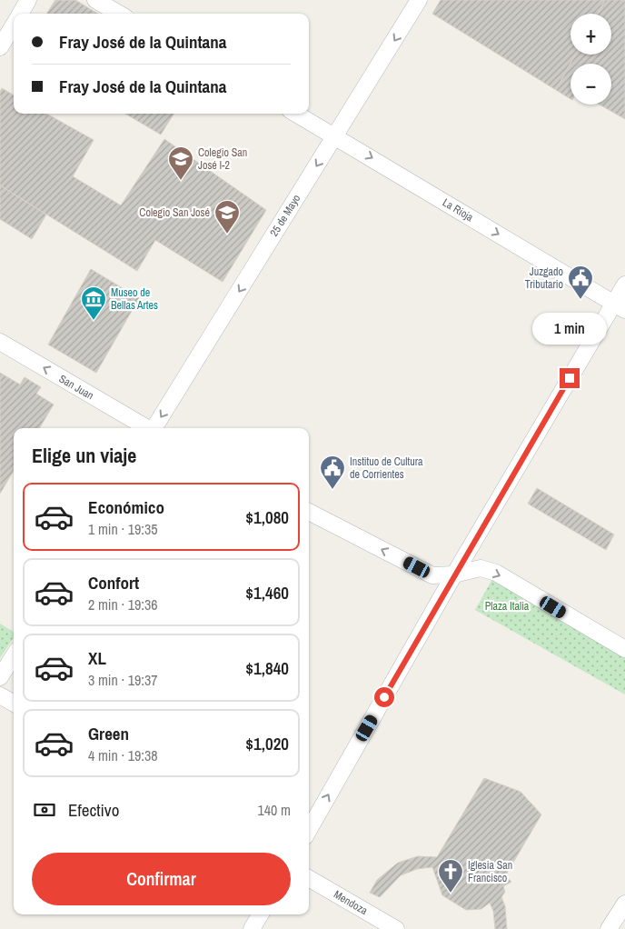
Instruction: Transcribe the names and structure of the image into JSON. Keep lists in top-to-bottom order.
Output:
{
  "streets": {
    "street": [
      "La Rioja",
      "25 de Mayo",
      "San Juan",
      "Mendoza"
    ]
  },
  "crossings": [
    ["La Rioja", "25 de Mayo"]
  ],
  "one_way": ["La Rioja", "25 de Mayo", "San Juan"],
  "parks": ["Plaza Italia"],
  "places": {
    "school or university": ["Colegio San José I-2", "Colegio San José"],
    "public building": ["Juzgado Tributario", "Instituo de Cultura de Corrientes"],
    "museum": ["Museo de Bellas Artes"],
    "church": ["Iglesia San Francisco"]
  },
  "page": {
    "map_buttons": ["+", "−"],
    "banner": ["Fray José de la Quintana", "Fray José de la Quintana"],
    "bubble": "1 min",
    "heading": "Elige un viaje",
    "list": [
      {
        "name": "Económico",
        "note": "1 min · 19:35",
        "value": "$1,080"
      },
      {
        "name": "Confort",
        "note": "2 min · 19:36",
        "value": "$1,460"
      },
      {
        "name": "XL",
        "note": "3 min · 19:37",
        "value": "$1,840"
      },
      {
        "name": "Green",
        "note": "4 min · 19:38",
        "value": "$1,020"
      }
    ],
    "pay": ["Efectivo", "140 m"],
    "buttons": "Confirmar"
  }
}
